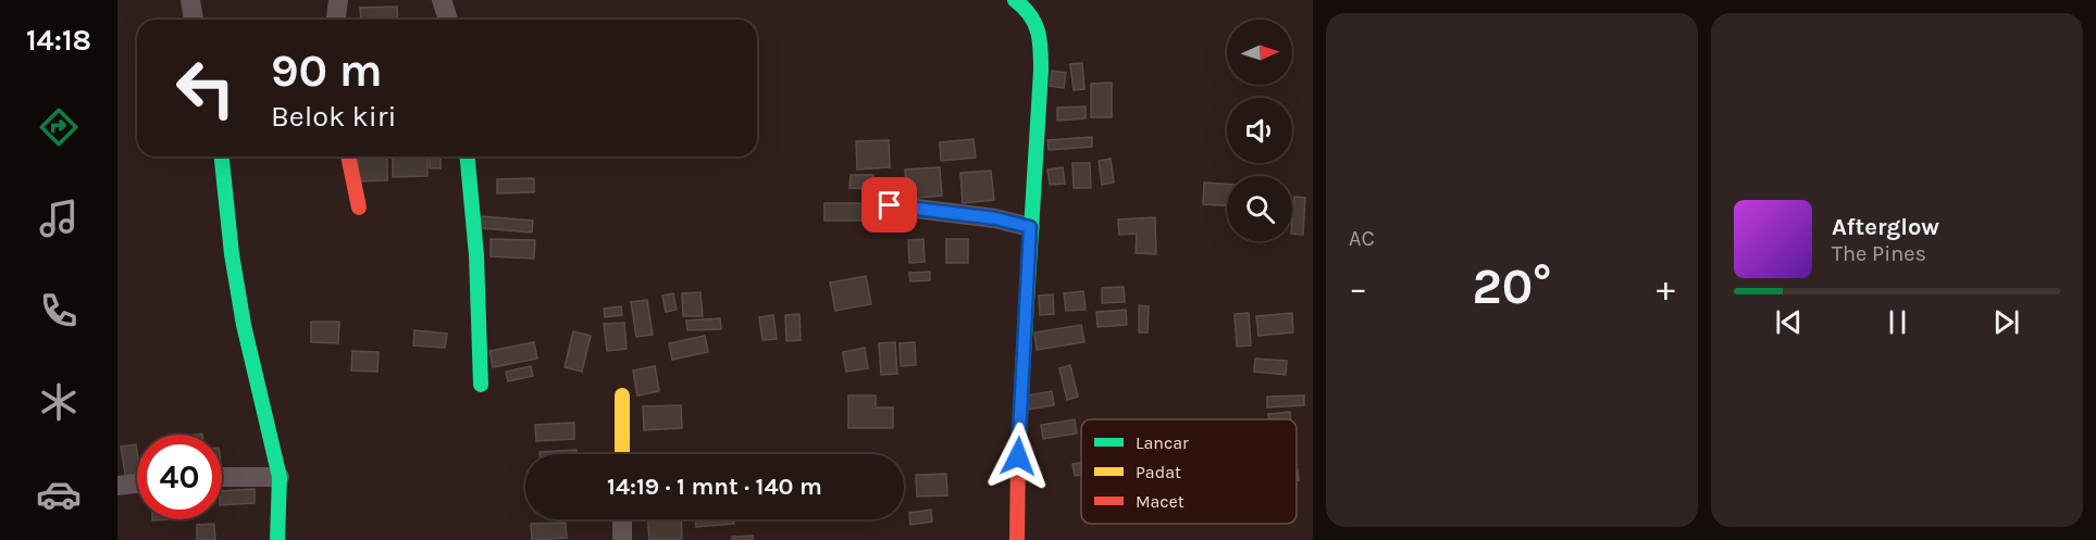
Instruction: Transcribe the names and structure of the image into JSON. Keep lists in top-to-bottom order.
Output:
{
  "legend": ["Lancar", "Padat", "Macet"],
  "north": "right",
  "page": {
    "tabs": "14:18",
    "tile": "AC",
    "turn": ["90 m", "Belok kiri"],
    "song": ["Afterglow", "The Pines"],
    "heat": ["−", "20°", "+"],
    "limit": "40",
    "trip": "14:19 · 1 mnt · 140 m"
  }
}
